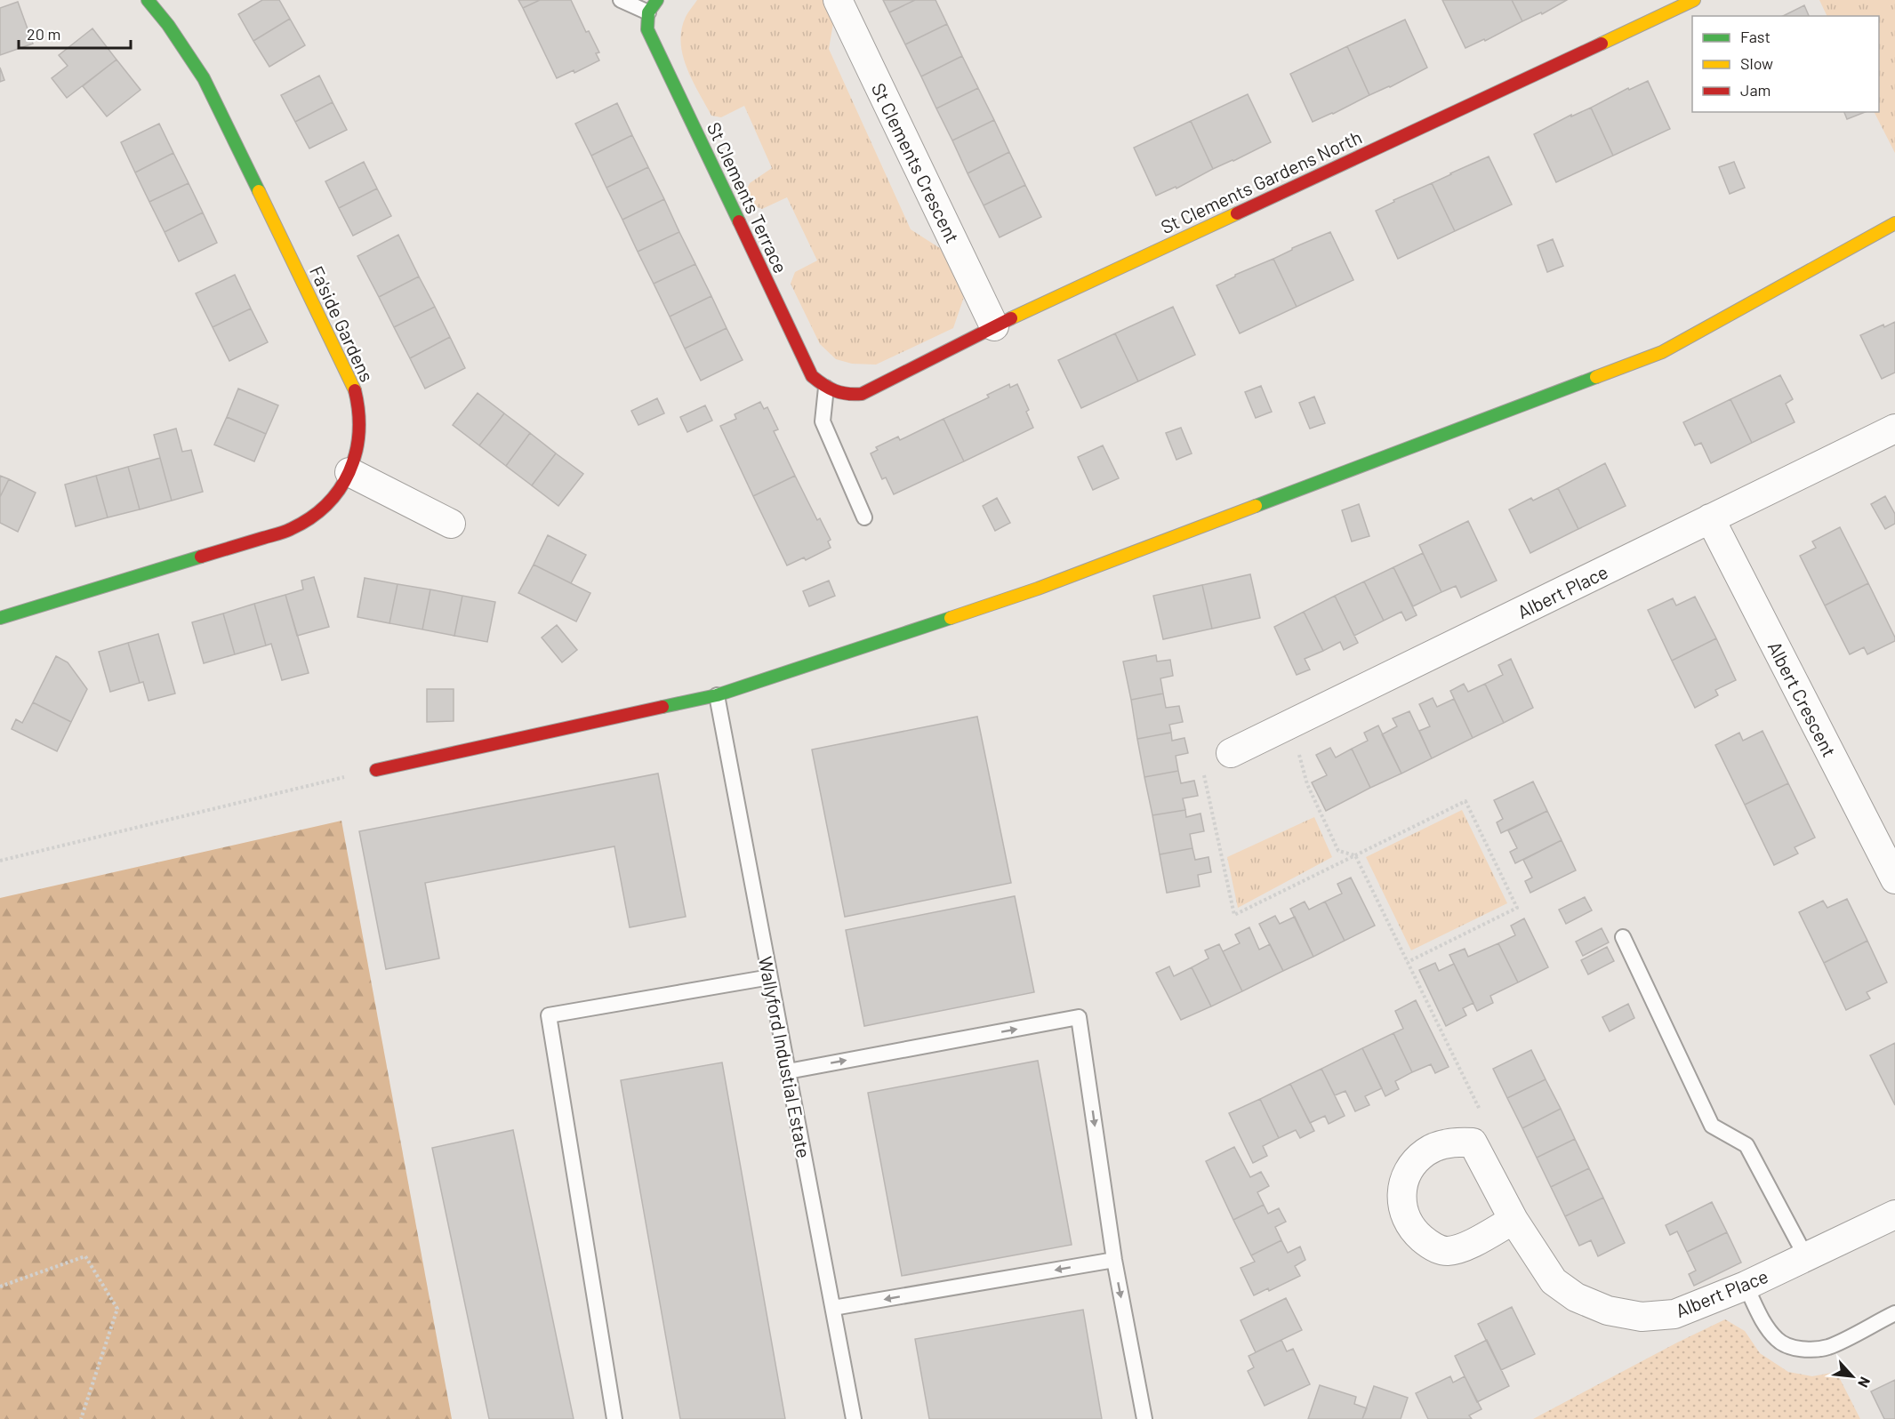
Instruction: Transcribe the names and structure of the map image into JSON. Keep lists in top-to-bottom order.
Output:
{
  "streets": {
    "street": [
      "St Clements Crescent",
      "St Clements Gardens North",
      "St Clements Terrace",
      "Fa'side Gardens",
      "Albert Place",
      "Albert Crescent"
    ],
    "lane": ["Wallyford Industial Estate"]
  },
  "crossings": [
    ["St Clements Crescent", "St Clements Gardens North"],
    ["St Clements Gardens North", "St Clements Terrace"],
    ["Albert Place", "Albert Crescent"]
  ],
  "legend": ["Fast", "Slow", "Jam"],
  "scale_bar": "20 m",
  "north": "bottom right"
}
